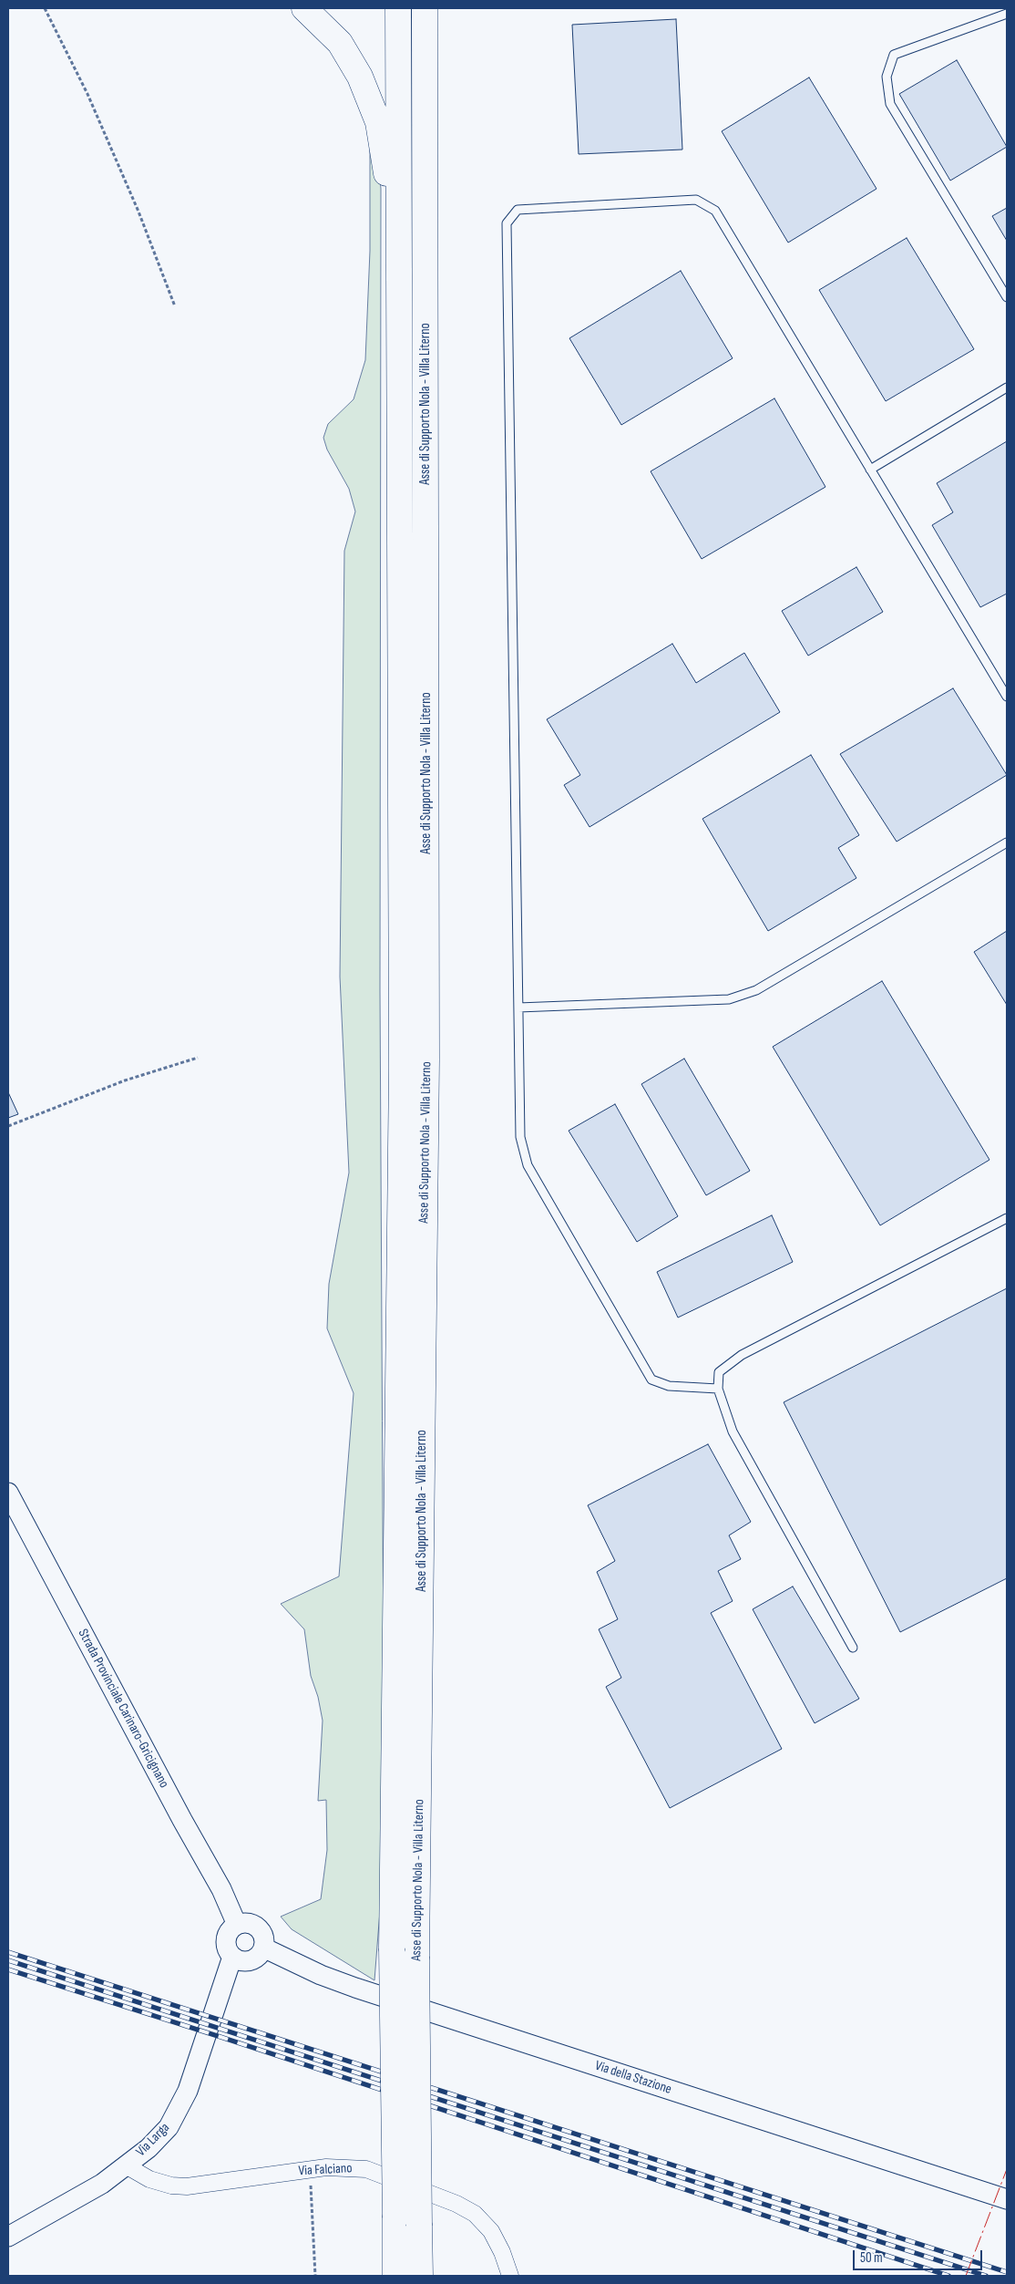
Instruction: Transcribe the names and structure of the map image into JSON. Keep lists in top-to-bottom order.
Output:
{
  "streets": {
    "highway": ["Asse di Supporto Nola - Villa Literno"],
    "street": [
      "Strada Provinciale Carinaro-Gricignano",
      "Via della Stazione",
      "Via Larga",
      "Via Falciano"
    ]
  },
  "crossings": [
    ["Strada Provinciale Carinaro-Gricignano", "Via della Stazione"],
    ["Strada Provinciale Carinaro-Gricignano", "Via Larga"],
    ["Via della Stazione", "Via Larga"],
    ["Via Larga", "Via Falciano"]
  ],
  "scale_bar": "50 m"
}
